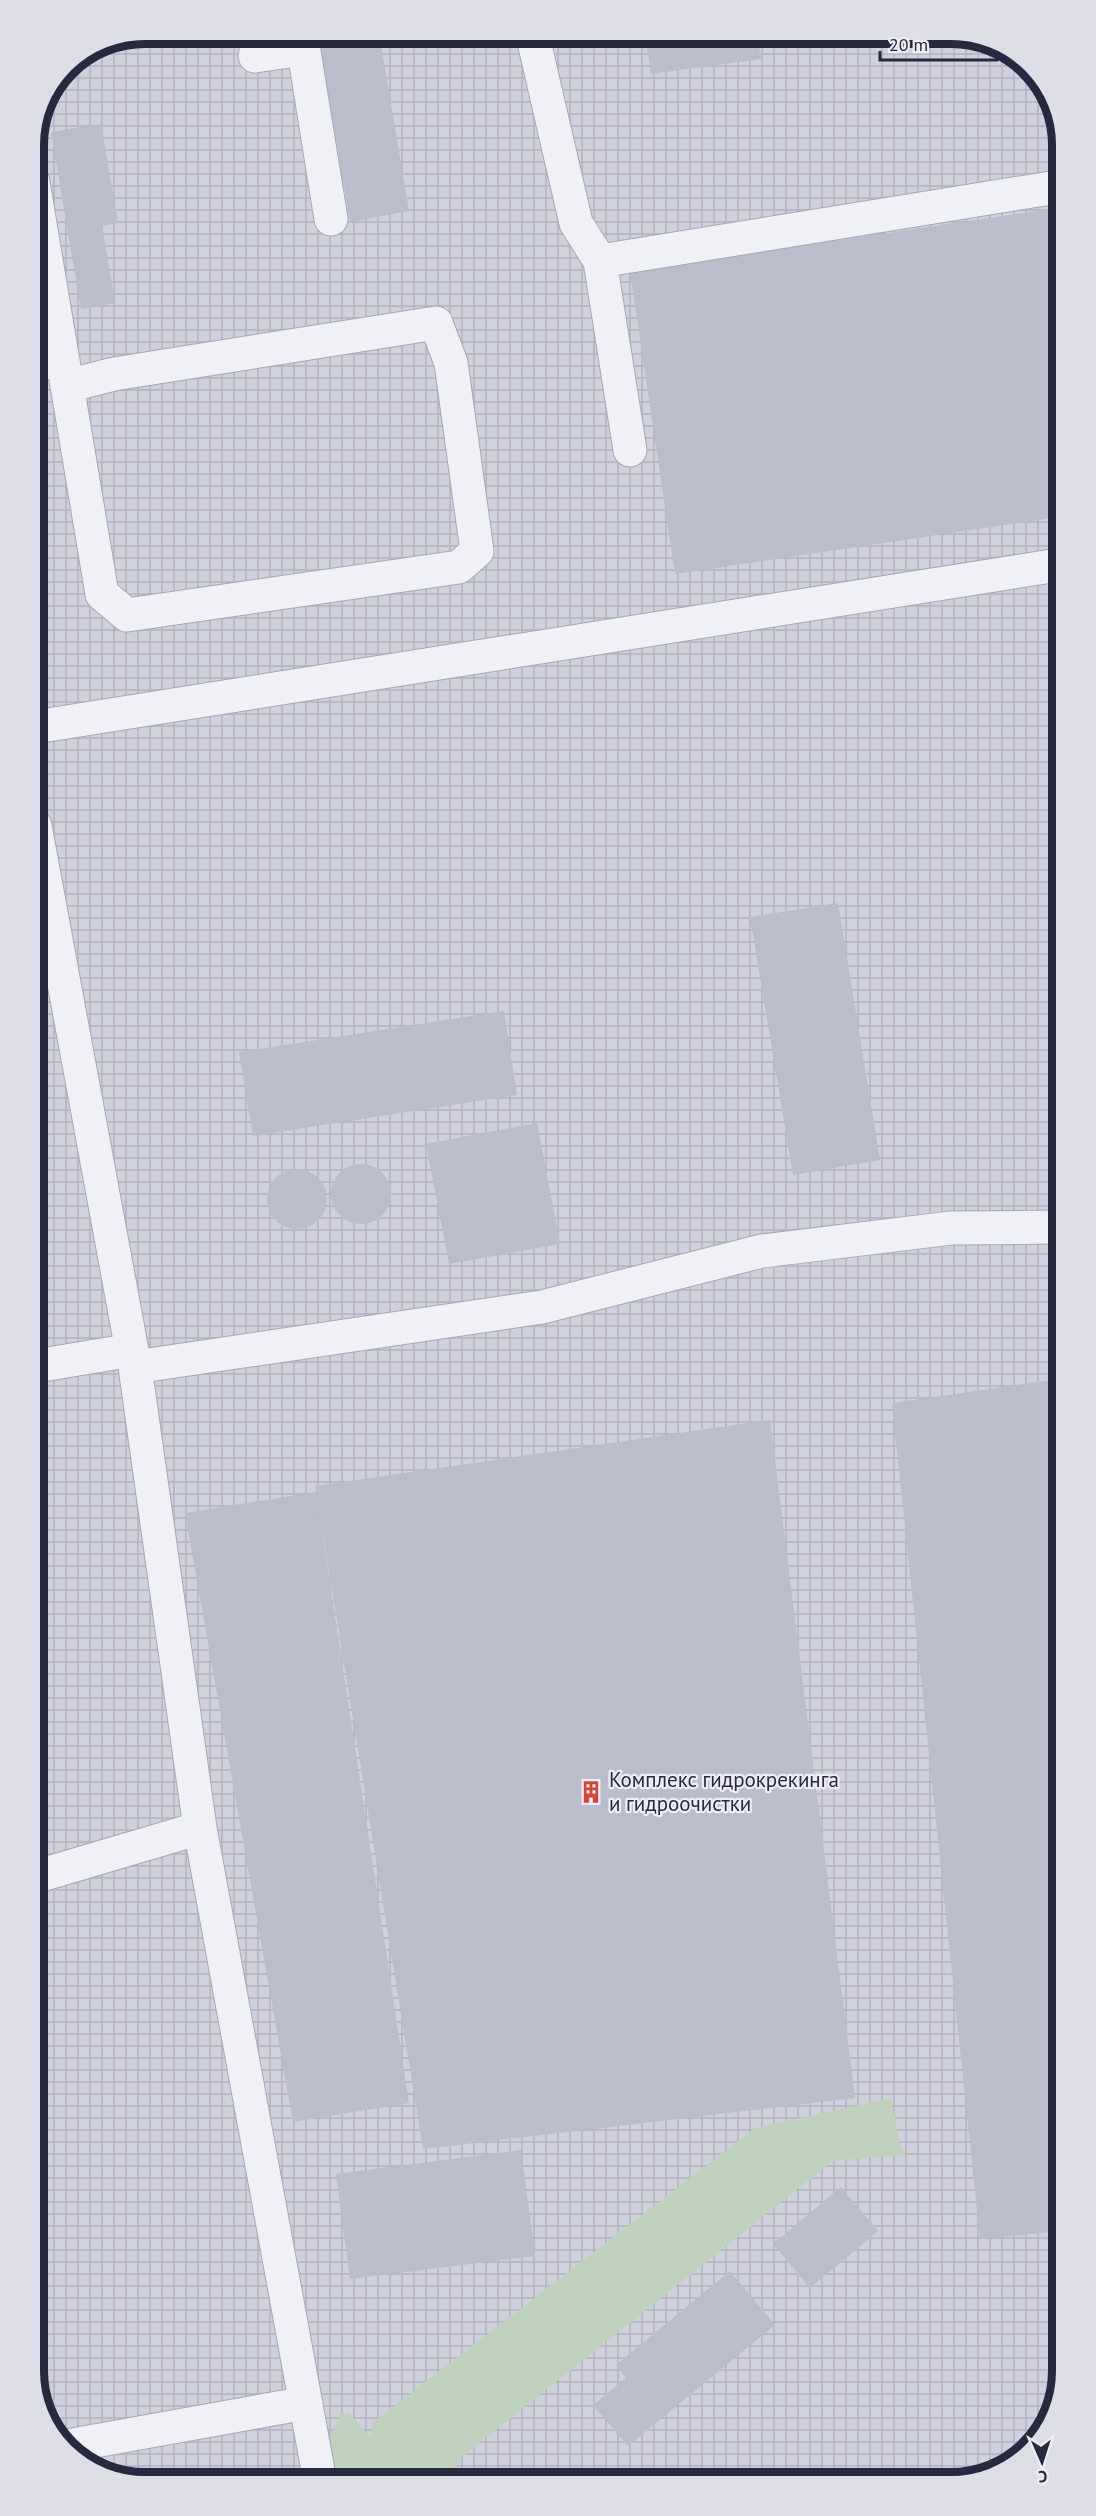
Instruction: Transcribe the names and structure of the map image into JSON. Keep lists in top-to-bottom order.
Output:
{
  "places": {
    "building": ["Комплекс гидрокрекинга и гидроочистки"]
  },
  "scale_bar": "20 m",
  "north": "bottom"
}
